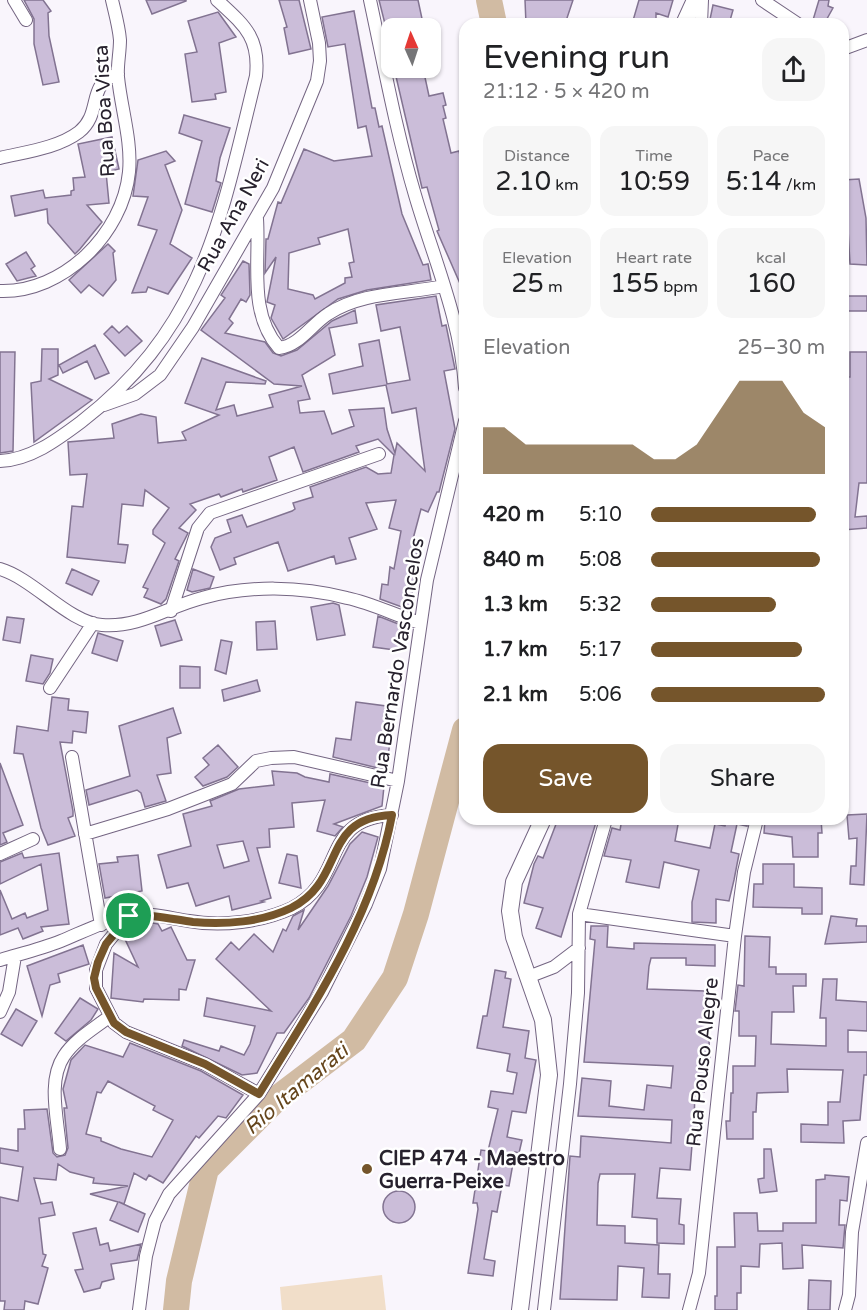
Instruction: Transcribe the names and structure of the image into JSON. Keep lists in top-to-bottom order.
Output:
{
  "streets": {
    "street": [
      "Rua Boa Vista",
      "Rua Ana Neri",
      "Rua Bernardo Vasconcelos",
      "Rua Pouso Alegre"
    ]
  },
  "water": ["Rio Itamarati"],
  "places": ["CIEP 474 - Maestro Guerra-Peixe"],
  "north": "top",
  "page": {
    "heading": ["Evening run", "21:12 · 5 × 420 m"],
    "stats": [
      ["Distance", "2.10 km"],
      ["Time", "10:59"],
      ["Pace", "5:14 /km"],
      ["Elevation", "25 m"],
      ["Heart rate", "155 bpm"],
      ["kcal", "160"]
    ],
    "chart": ["Elevation", "25–30 m"],
    "list": [
      {
        "name": "420 m",
        "note": "5:10"
      },
      {
        "name": "840 m",
        "note": "5:08"
      },
      {
        "name": "1.3 km",
        "note": "5:32"
      },
      {
        "name": "1.7 km",
        "note": "5:17"
      },
      {
        "name": "2.1 km",
        "note": "5:06"
      }
    ],
    "buttons": ["Save", "Share"]
  }
}
